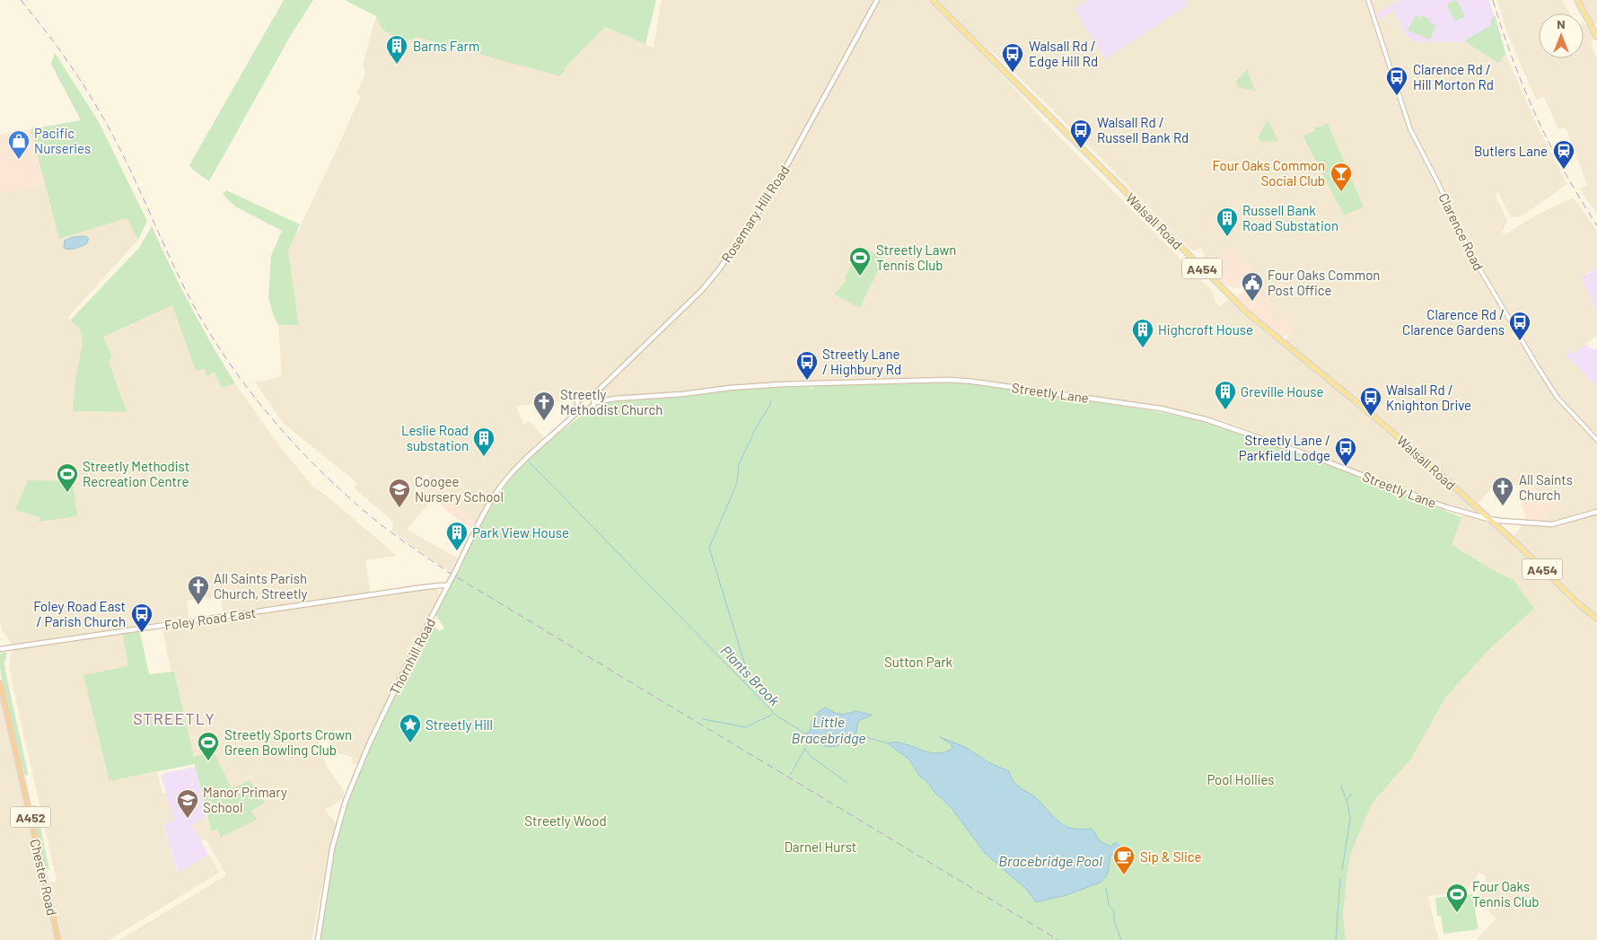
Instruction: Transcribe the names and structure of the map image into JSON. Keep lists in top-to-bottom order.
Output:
{
  "streets": {
    "highway": ["A452", "Chester Road"],
    "main road": [
      "Rosemary Hill Road",
      "Walsall Road",
      "A454",
      "Streetly Lane",
      "Foley Road East",
      "Thornhill Road"
    ],
    "street": ["Clarence Road"]
  },
  "crossings": [
    ["Rosemary Hill Road", "Streetly Lane"],
    ["Rosemary Hill Road", "Thornhill Road"],
    ["Walsall Road", "A454"],
    ["Walsall Road", "Streetly Lane"],
    ["Streetly Lane", "Thornhill Road"],
    ["Foley Road East", "Thornhill Road"]
  ],
  "districts": ["STREETLY"],
  "water": ["Plants Brook", "Little Bracebridge", "Bracebridge Pool"],
  "parks": [
    "Sutton Park",
    "Pool Hollies",
    "Streetly Wood",
    "Darnel Hurst"
  ],
  "places": {
    "building": [
      "Barns Farm",
      "Russell Bank Road Substation",
      "Highcroft House",
      "Greville House",
      "Leslie Road substation",
      "Park View House"
    ],
    "bus stop": [
      "Walsall Rd / Edge Hill Rd",
      "Clarence Rd / Hill Morton Rd",
      "Walsall Rd / Russell Bank Rd",
      "Clarence Rd / Clarence Gardens",
      "Streetly Lane / Highbury Rd",
      "Walsall Rd / Knighton Drive",
      "Streetly Lane / Parkfield Lodge",
      "Foley Road East / Parish Church"
    ],
    "shop": ["Pacific Nurseries"],
    "station": ["Butlers Lane"],
    "bar": ["Four Oaks Common Social Club"],
    "sports": [
      "Streetly Lawn Tennis Club",
      "Streetly Methodist Recreation Centre",
      "Streetly Sports Crown Green Bowling Club",
      "Four Oaks Tennis Club"
    ],
    "public building": ["Four Oaks Common Post Office"],
    "church": ["Streetly Methodist Church", "All Saints Church", "All Saints Parish Church, Streetly"],
    "school or university": ["Coogee Nursery School", "Manor Primary School"],
    "place": ["Streetly Hill"],
    "cafe": ["Sip & Slice"]
  },
  "north": "top"
}
